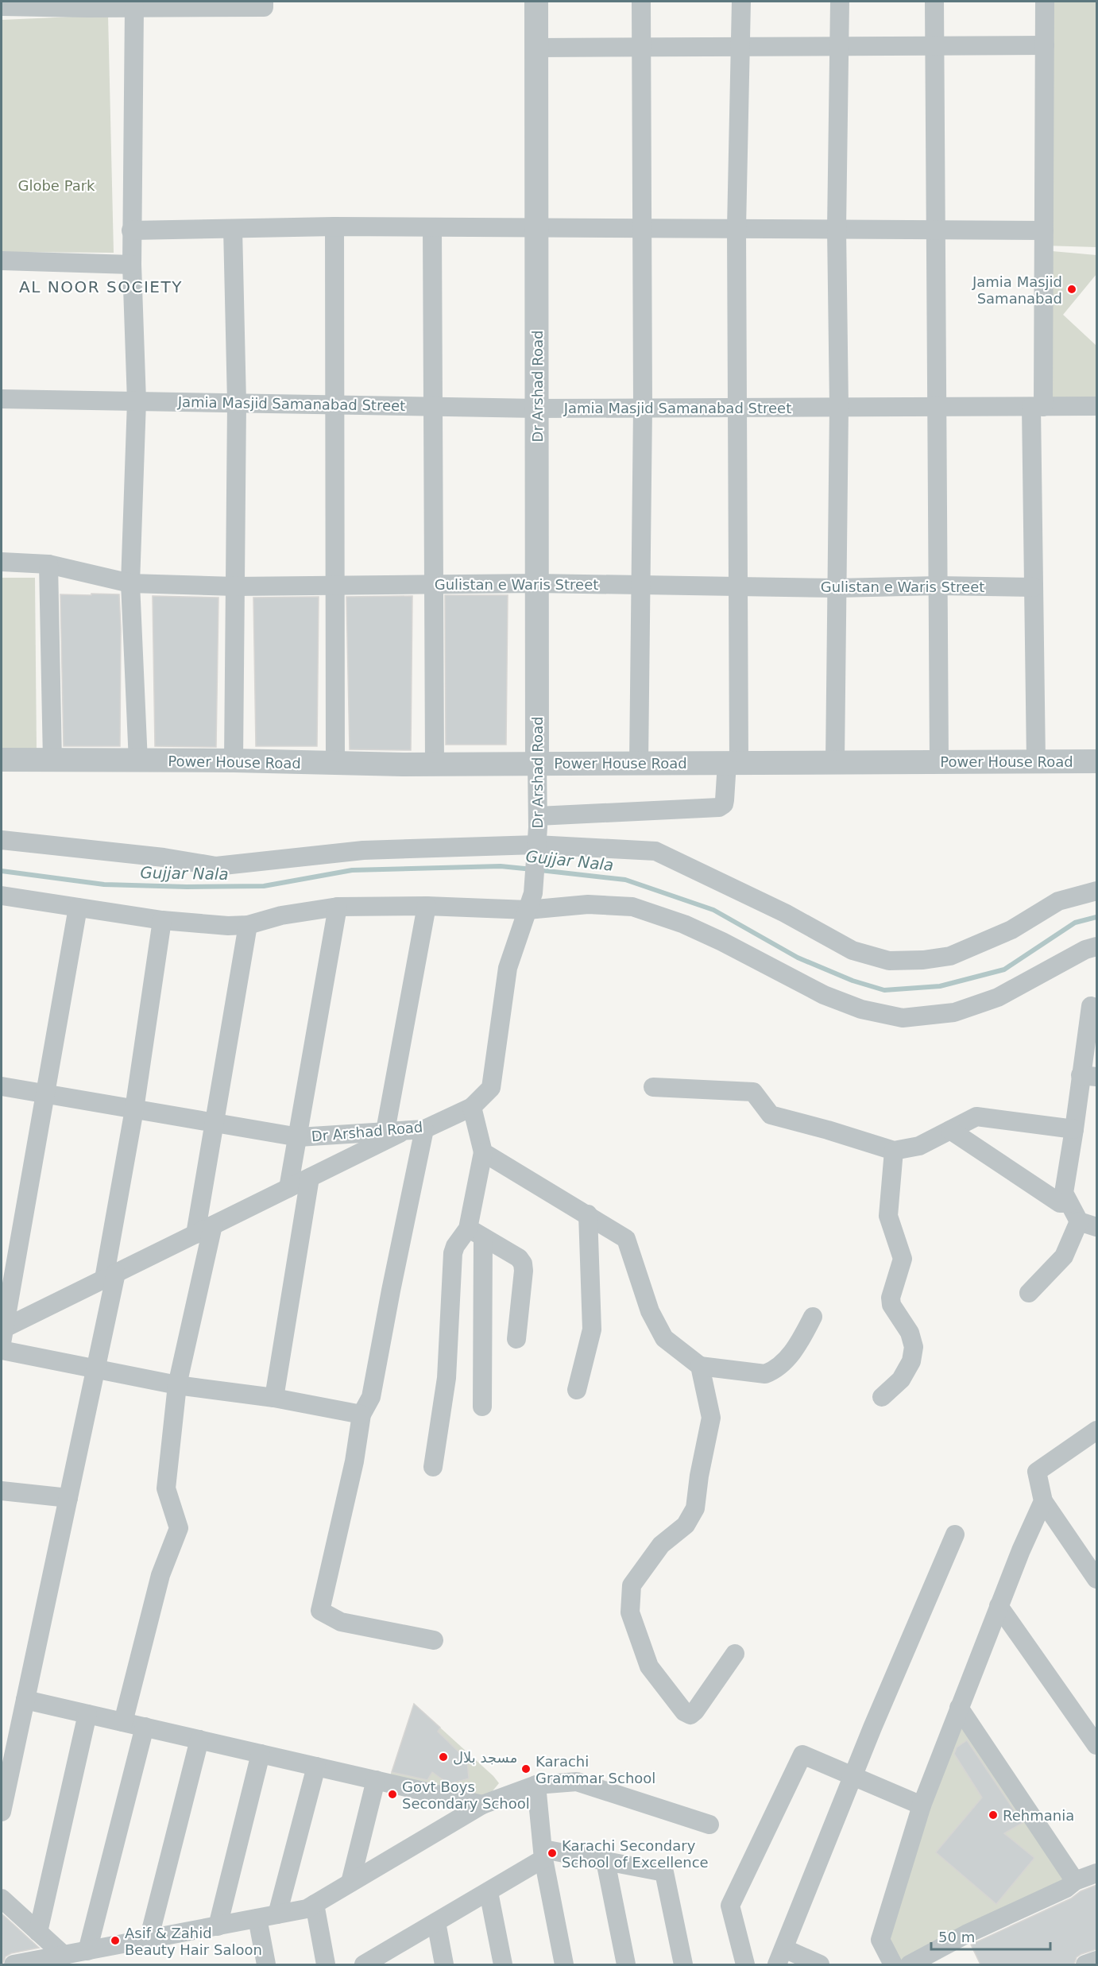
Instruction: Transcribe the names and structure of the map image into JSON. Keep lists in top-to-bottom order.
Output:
{
  "streets": {
    "street": [
      "Dr Arshad Road",
      "Jamia Masjid Samanabad Street",
      "Gulistan e Waris Street",
      "Power House Road"
    ]
  },
  "crossings": [
    ["Dr Arshad Road", "Jamia Masjid Samanabad Street"],
    ["Dr Arshad Road", "Gulistan e Waris Street"],
    ["Dr Arshad Road", "Power House Road"]
  ],
  "districts": ["AL NOOR SOCIETY"],
  "water": ["Gujjar Nala"],
  "parks": ["Globe Park"],
  "places": [
    "Jamia Masjid Samanabad",
    "مسجد بلال",
    "Karachi Grammar School",
    "Govt Boys Secondary School",
    "Rehmania",
    "Karachi Secondary School of Excellence",
    "Asif & Zahid Beauty Hair Saloon"
  ],
  "scale_bar": "50 m"
}
